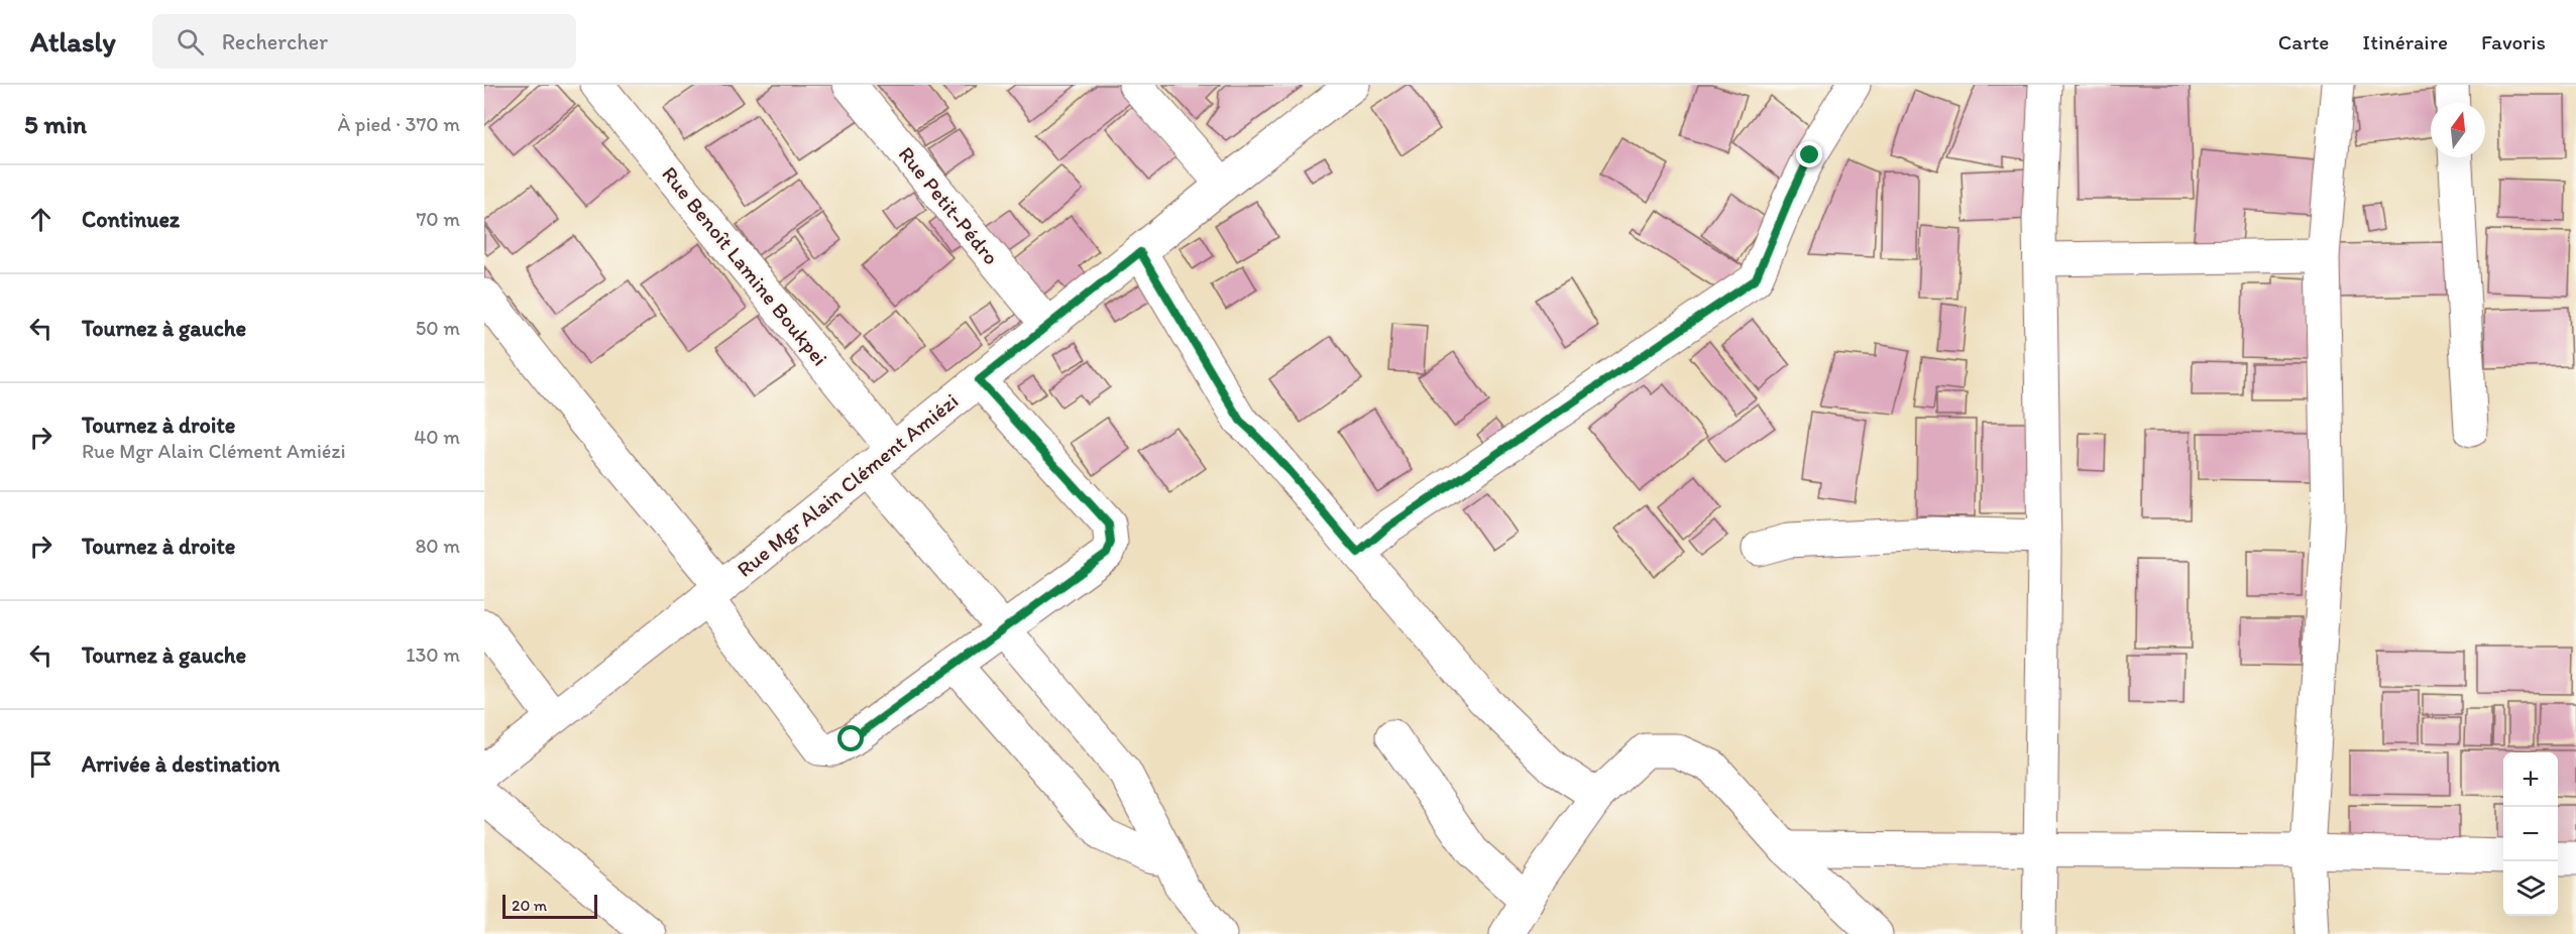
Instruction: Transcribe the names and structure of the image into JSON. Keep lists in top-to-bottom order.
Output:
{
  "streets": {
    "street": ["Rue Petit-Pédro", "Rue Benoît Lamine Boukpei", "Rue Mgr Alain Clément Amiézi"]
  },
  "crossings": [
    ["Rue Petit-Pédro", "Rue Mgr Alain Clément Amiézi"],
    ["Rue Benoît Lamine Boukpei", "Rue Mgr Alain Clément Amiézi"]
  ],
  "scale_bar": "20 m",
  "north": "top",
  "page": {
    "header": "Atlasly",
    "search": "Rechercher",
    "nav": ["Carte", "Itinéraire", "Favoris"],
    "heading": ["5 min", "À pied · 370 m"],
    "list": [
      ["Continuez", "70 m"],
      ["Tournez à gauche", "50 m"],
      ["Tournez à droite", "Rue Mgr Alain Clément Amiézi", "40 m"],
      ["Tournez à droite", "80 m"],
      ["Tournez à gauche", "130 m"],
      "Arrivée à destination"
    ],
    "map_buttons": ["+", "−"],
    "scale": "20 m"
  }
}
